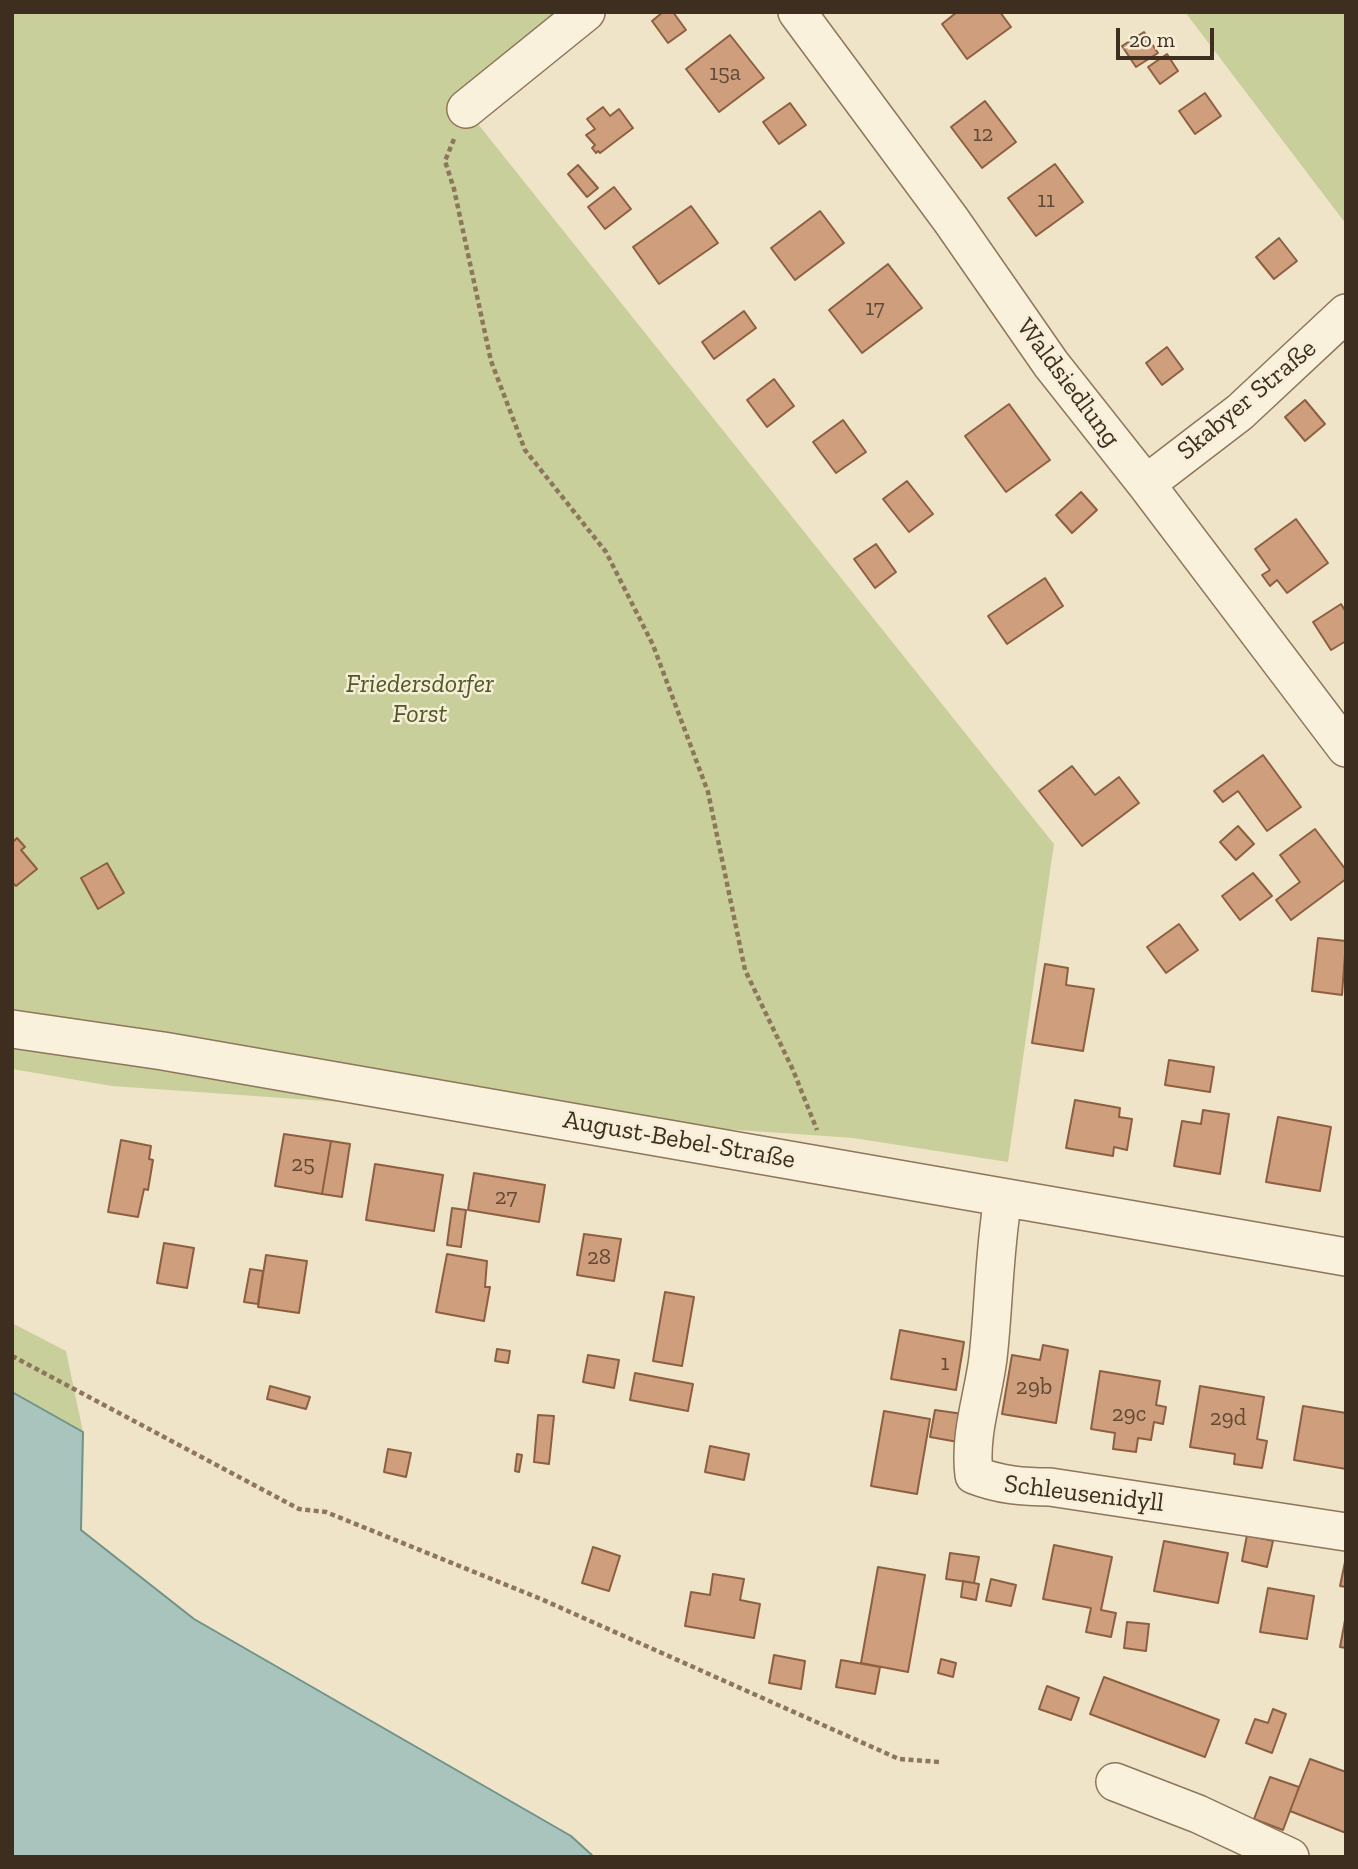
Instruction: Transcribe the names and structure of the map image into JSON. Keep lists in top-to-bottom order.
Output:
{
  "streets": {
    "street": [
      "Waldsiedlung",
      "Skabyer Straße",
      "August-Bebel-Straße",
      "Schleusenidyll"
    ]
  },
  "crossings": [
    ["Waldsiedlung", "Skabyer Straße"],
    ["August-Bebel-Straße", "Schleusenidyll"]
  ],
  "parks": ["Friedersdorfer Forst"],
  "house_numbers": [
    "15a",
    "12",
    "11",
    "17",
    "25",
    "27",
    "28",
    "1",
    "29b",
    "29c",
    "29d"
  ],
  "scale_bar": "20 m"
}
